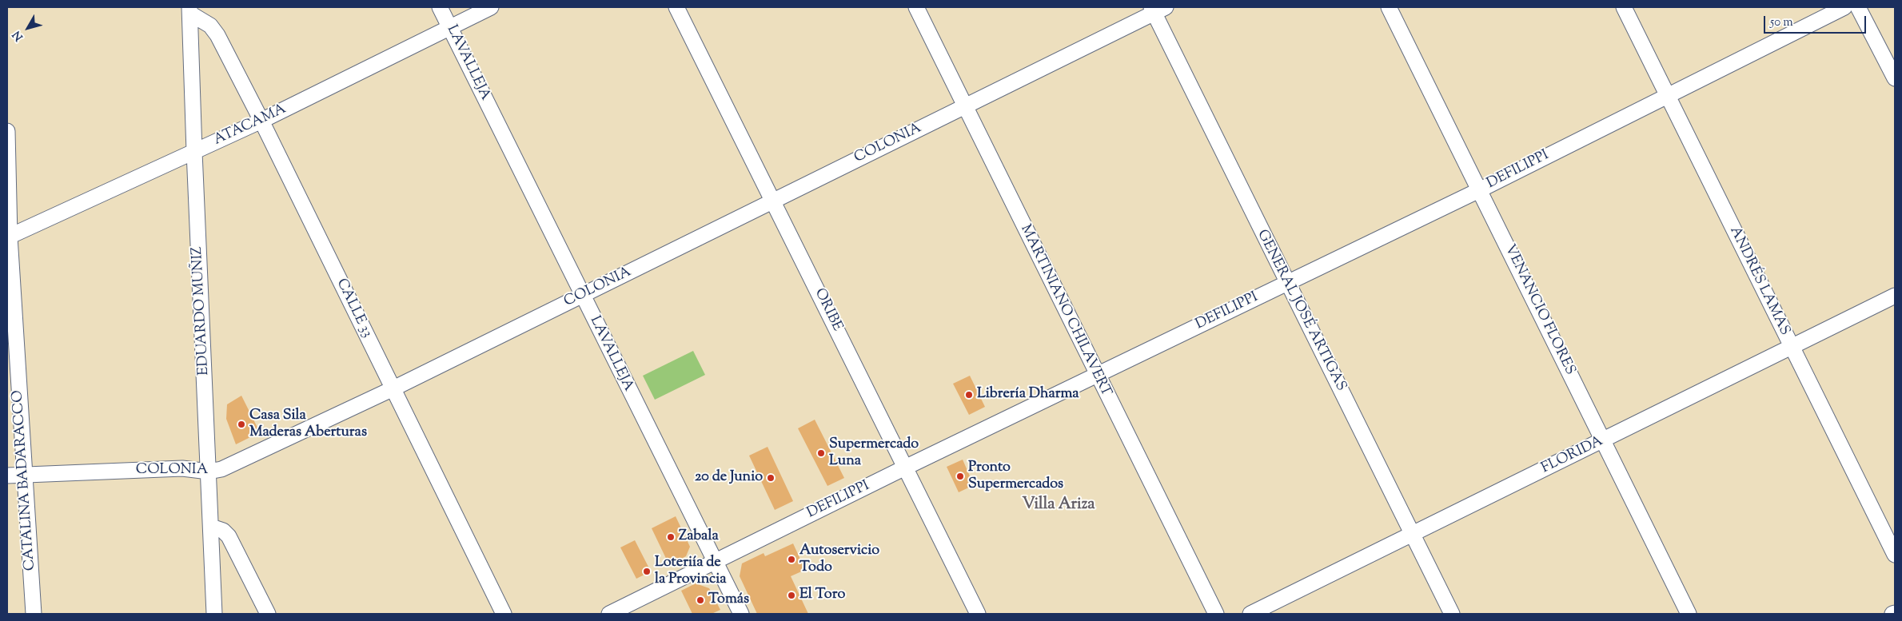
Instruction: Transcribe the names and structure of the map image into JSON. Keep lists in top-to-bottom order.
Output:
{
  "streets": {
    "street": [
      "LAVALLEJA",
      "ATACAMA",
      "COLONIA",
      "DEFILIPPI",
      "ANDRÉS LAMAS",
      "CALLE 33",
      "ORIBE",
      "VENANCIO FLORES",
      "EDUARDO MUÑIZ",
      "MARTINIANO CHILAVERT",
      "GENERAL JOSÉ ARTIGAS",
      "FLORIDA",
      "CATALINA BADARACCO"
    ]
  },
  "crossings": [
    ["LAVALLEJA", "ATACAMA"],
    ["LAVALLEJA", "COLONIA"],
    ["LAVALLEJA", "DEFILIPPI"],
    ["ATACAMA", "CALLE 33"],
    ["ATACAMA", "EDUARDO MUÑIZ"],
    ["ATACAMA", "CATALINA BADARACCO"],
    ["COLONIA", "CALLE 33"],
    ["COLONIA", "ORIBE"],
    ["COLONIA", "EDUARDO MUÑIZ"],
    ["COLONIA", "MARTINIANO CHILAVERT"],
    ["COLONIA", "GENERAL JOSÉ ARTIGAS"],
    ["COLONIA", "CATALINA BADARACCO"],
    ["DEFILIPPI", "ANDRÉS LAMAS"],
    ["DEFILIPPI", "ORIBE"],
    ["DEFILIPPI", "VENANCIO FLORES"],
    ["DEFILIPPI", "MARTINIANO CHILAVERT"],
    ["DEFILIPPI", "GENERAL JOSÉ ARTIGAS"],
    ["ANDRÉS LAMAS", "FLORIDA"],
    ["CALLE 33", "EDUARDO MUÑIZ"],
    ["VENANCIO FLORES", "FLORIDA"],
    ["GENERAL JOSÉ ARTIGAS", "FLORIDA"]
  ],
  "districts": ["Villa Ariza"],
  "places": [
    "Librería Dharma",
    "Casa Sila Maderas Aberturas",
    "Supermercado Luna",
    "Pronto Supermercados",
    "20 de Junio",
    "Zabala",
    "Autoservicio Todo",
    "Loteriía de la Provincia",
    "El Toro",
    "Tomás"
  ],
  "scale_bar": "50 m",
  "north": "bottom left"
}
